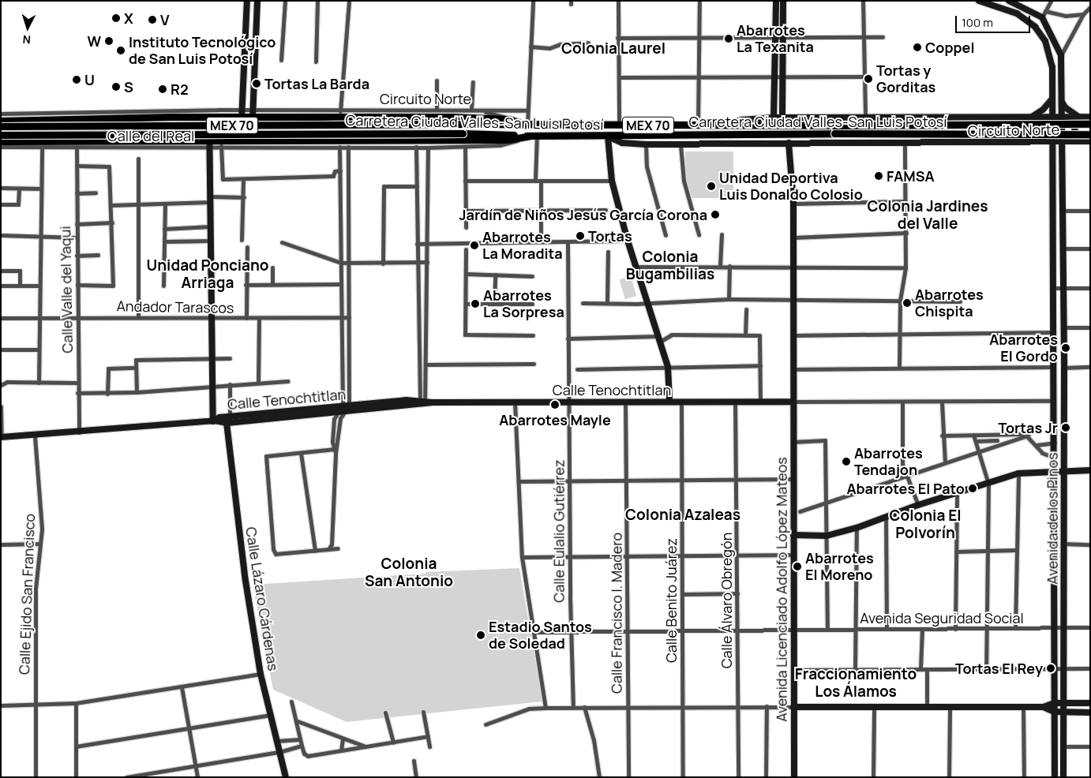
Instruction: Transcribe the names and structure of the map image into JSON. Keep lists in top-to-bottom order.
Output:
{
  "streets": {
    "main road": ["Carretera Ciudad Valles-San Luis Potosí", "MEX 70"],
    "street": [
      "Circuito Norte",
      "Calle del Real",
      "Calle Valle del Yaqui",
      "Andador Tarascos",
      "Calle Tenochtitlan",
      "Avenida de los Pinos",
      "Calle Eulalio Gutiérrez",
      "Avenida Licenciado Adolfo López Mateos",
      "Calle Ejido San Francisco",
      "Calle Lázaro Cárdenas",
      "Calle Benito Juárez",
      "Calle Álvaro Obregón",
      "Calle Francisco I. Madero",
      "Avenida Seguridad Social"
    ]
  },
  "crossings": [
    ["Circuito Norte", "Carretera Ciudad Valles-San Luis Potosí"],
    ["Circuito Norte", "MEX 70"],
    ["Circuito Norte", "Avenida de los Pinos"],
    ["Circuito Norte", "Avenida Licenciado Adolfo López Mateos"],
    ["Calle del Real", "Calle Valle del Yaqui"],
    ["Calle Valle del Yaqui", "Andador Tarascos"],
    ["Calle Valle del Yaqui", "Calle Tenochtitlan"],
    ["Calle Tenochtitlan", "Calle Eulalio Gutiérrez"],
    ["Calle Tenochtitlan", "Avenida Licenciado Adolfo López Mateos"],
    ["Calle Tenochtitlan", "Calle Ejido San Francisco"],
    ["Calle Tenochtitlan", "Calle Lázaro Cárdenas"],
    ["Calle Tenochtitlan", "Calle Benito Juárez"],
    ["Calle Tenochtitlan", "Calle Álvaro Obregón"],
    ["Calle Tenochtitlan", "Calle Francisco I. Madero"],
    ["Avenida de los Pinos", "Avenida Seguridad Social"],
    ["Calle Eulalio Gutiérrez", "Avenida Seguridad Social"],
    ["Avenida Licenciado Adolfo López Mateos", "Avenida Seguridad Social"],
    ["Calle Benito Juárez", "Avenida Seguridad Social"],
    ["Calle Álvaro Obregón", "Avenida Seguridad Social"],
    ["Calle Francisco I. Madero", "Avenida Seguridad Social"]
  ],
  "districts": [
    "Colonia Laurel",
    "Colonia Jardines del Valle",
    "Colonia Bugambilias",
    "Unidad Ponciano Arriaga",
    "Colonia Azaleas",
    "Colonia El Polvorín",
    "Colonia San Antonio",
    "Fraccionamiento Los Álamos"
  ],
  "places": [
    "X",
    "V",
    "Abarrotes La Texanita",
    "W",
    "Coppel",
    "Instituto Tecnológico de San Luis Potosí",
    "Tortas y Gorditas",
    "U",
    "Tortas La Barda",
    "S",
    "R2",
    "FAMSA",
    "Unidad Deportiva Luis Donaldo Colosio",
    "Jardín de Niños Jesús García Corona",
    "Tortas",
    "Abarrotes La Moradita",
    "Abarrotes Chispita",
    "Abarrotes La Sorpresa",
    "Abarrotes El Gordo",
    "Abarrotes Mayle",
    "Tortas Jr",
    "Abarrotes Tendajon",
    "Abarrotes El Pato",
    "Abarrotes El Moreno",
    "Estadio Santos de Soledad",
    "Tortas El Rey"
  ],
  "scale_bar": "100 m",
  "north": "bottom"
}
